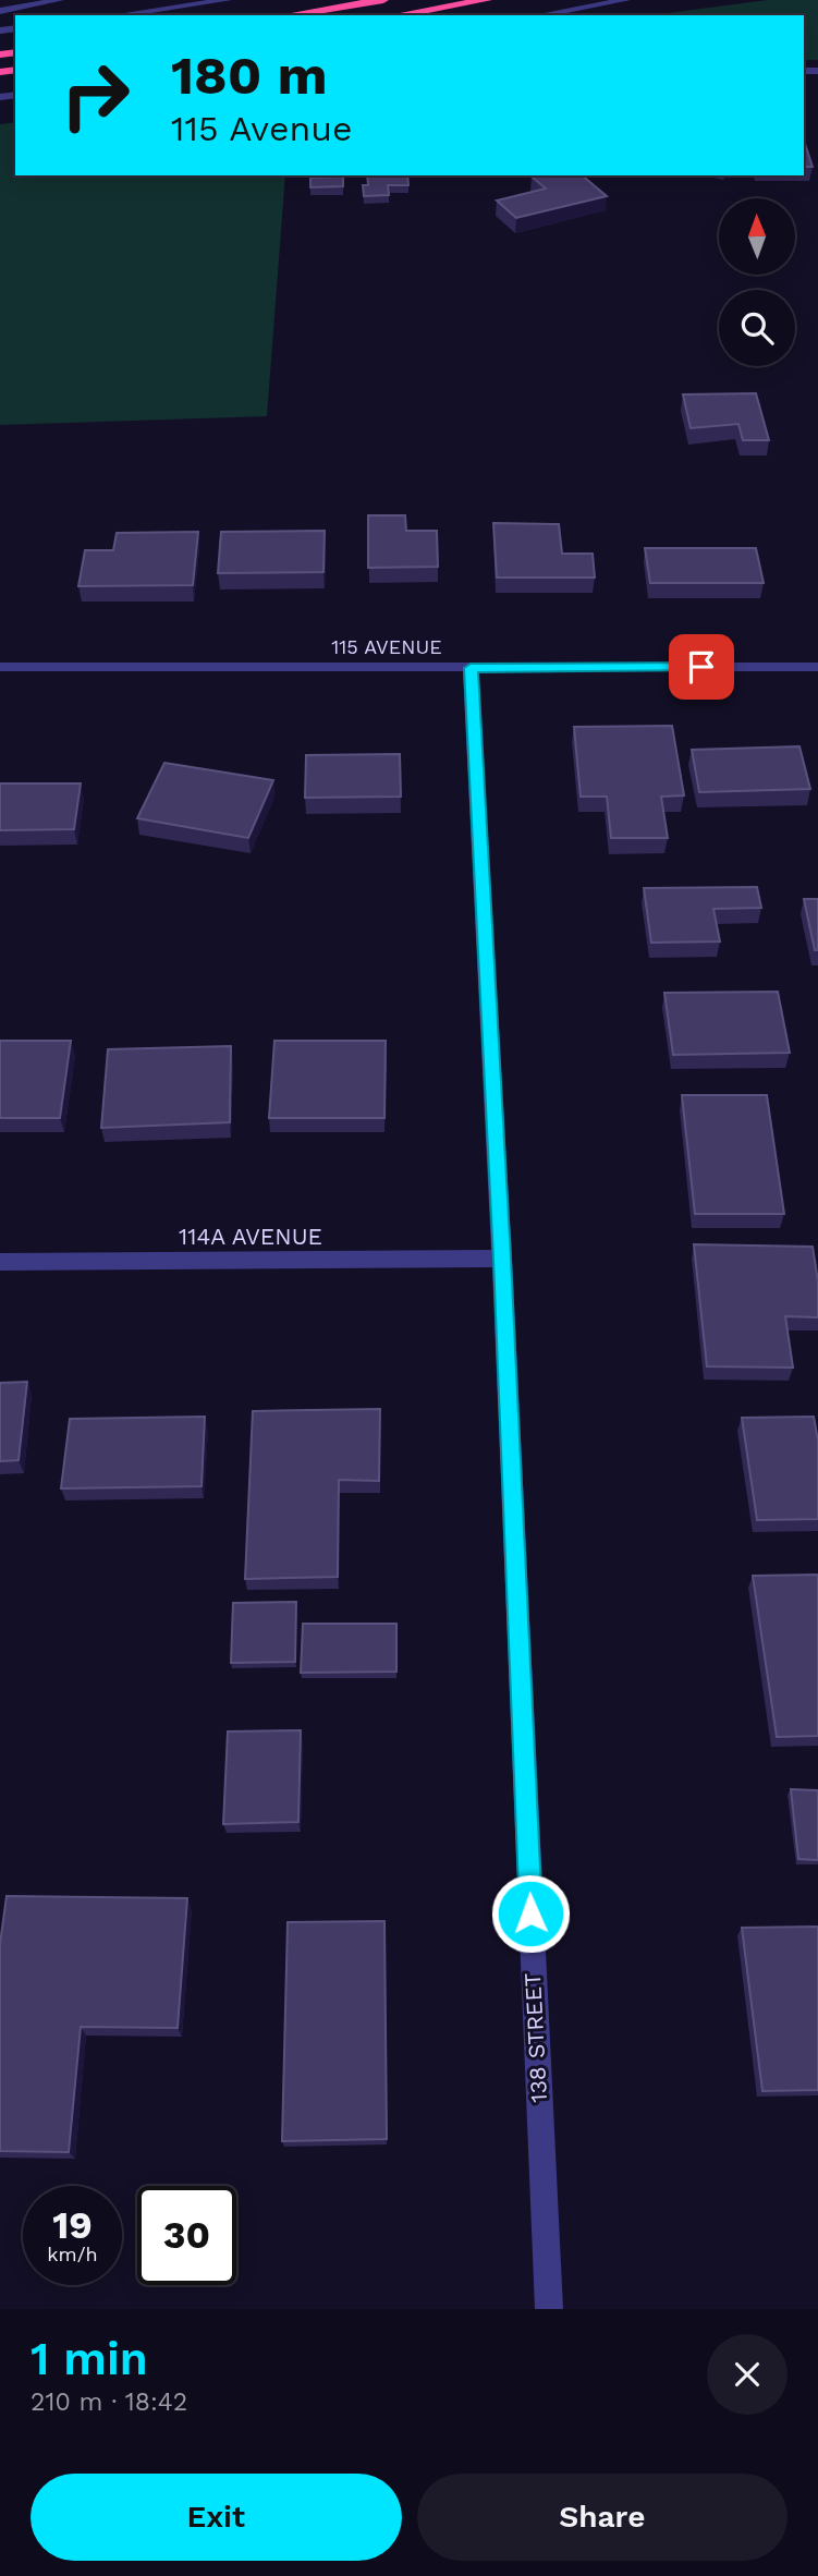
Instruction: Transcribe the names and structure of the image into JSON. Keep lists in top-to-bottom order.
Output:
{
  "streets": {
    "street": ["115 AVENUE", "114A AVENUE", "138 STREET"]
  },
  "crossings": [
    ["115 AVENUE", "138 STREET"],
    ["114A AVENUE", "138 STREET"]
  ],
  "north": "top",
  "page": {
    "turn": ["180 m", "115 Avenue"],
    "speed": "19 km/h",
    "limit": "30",
    "heading": ["1 min", "210 m · 18:42"],
    "buttons": ["Exit", "Share"]
  }
}
